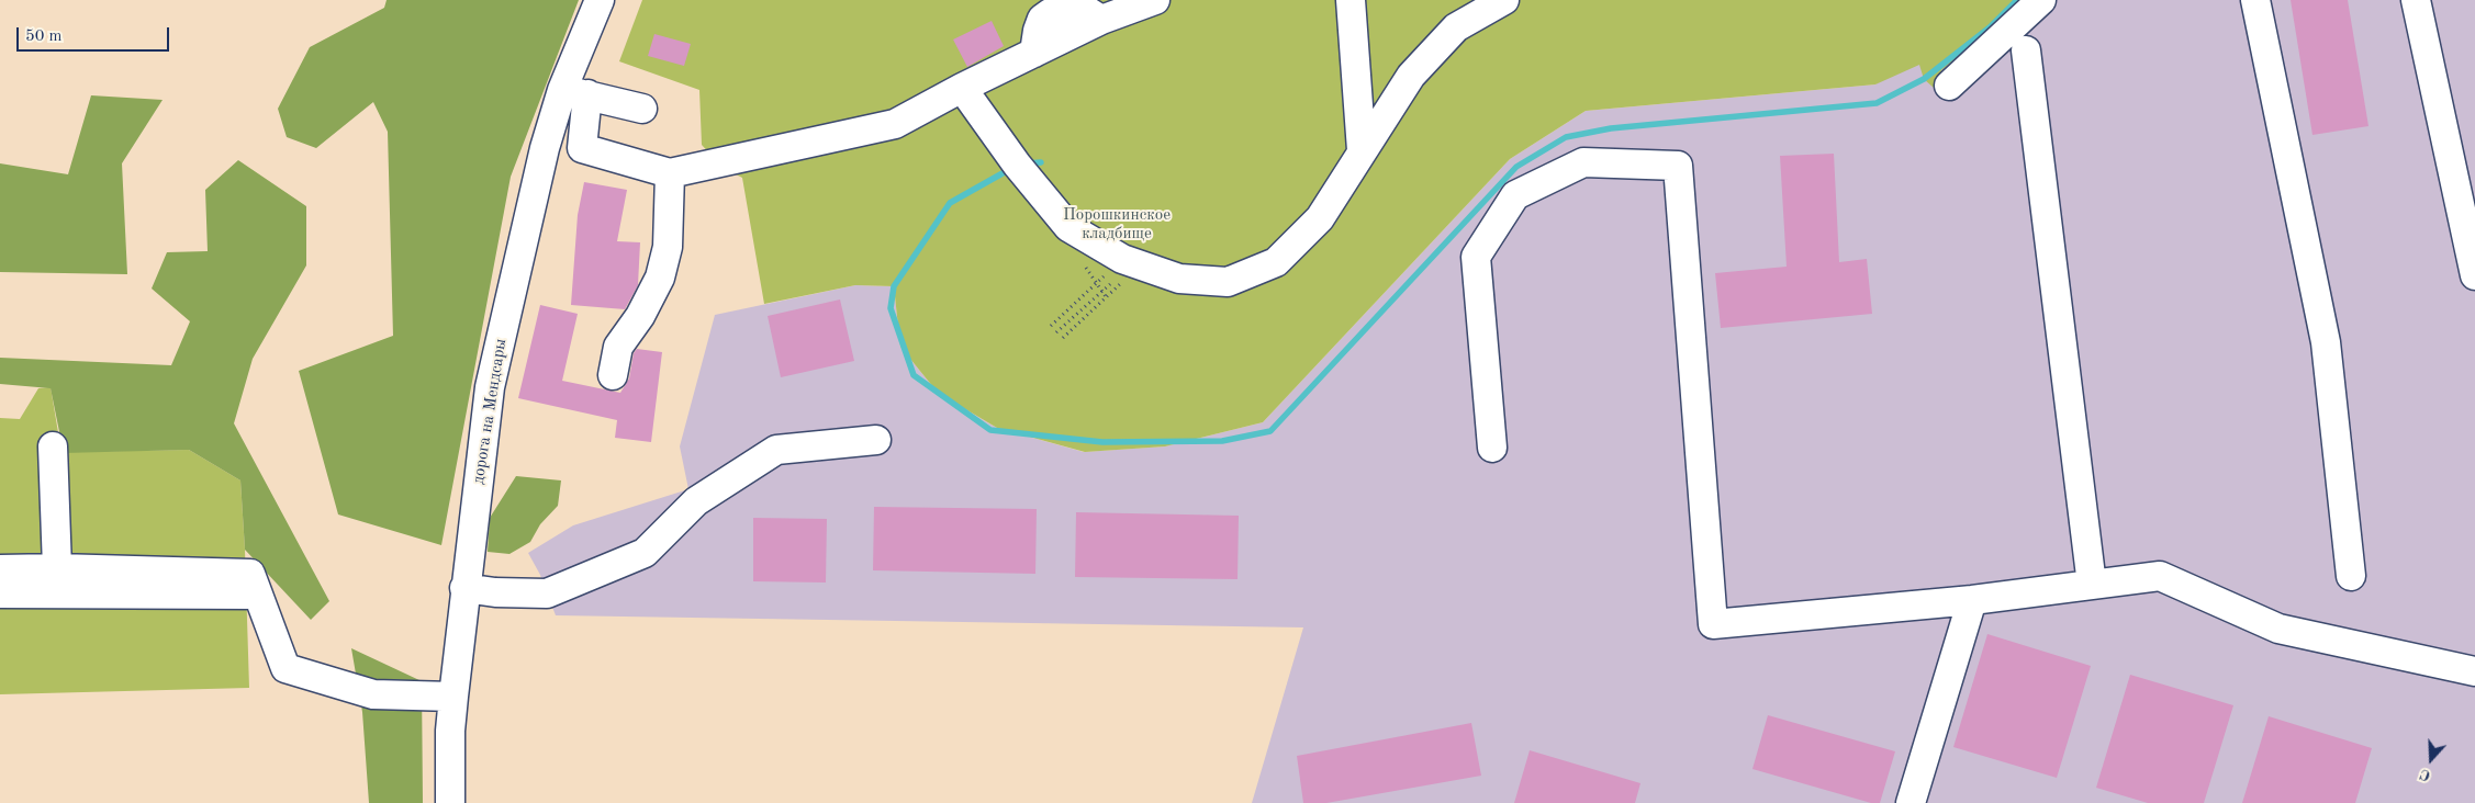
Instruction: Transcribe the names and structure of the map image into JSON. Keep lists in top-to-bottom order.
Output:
{
  "streets": {
    "street": ["дорога на Мендсары"]
  },
  "parks": ["Порошкинское кладбище"],
  "scale_bar": "50 m",
  "north": "bottom"
}
